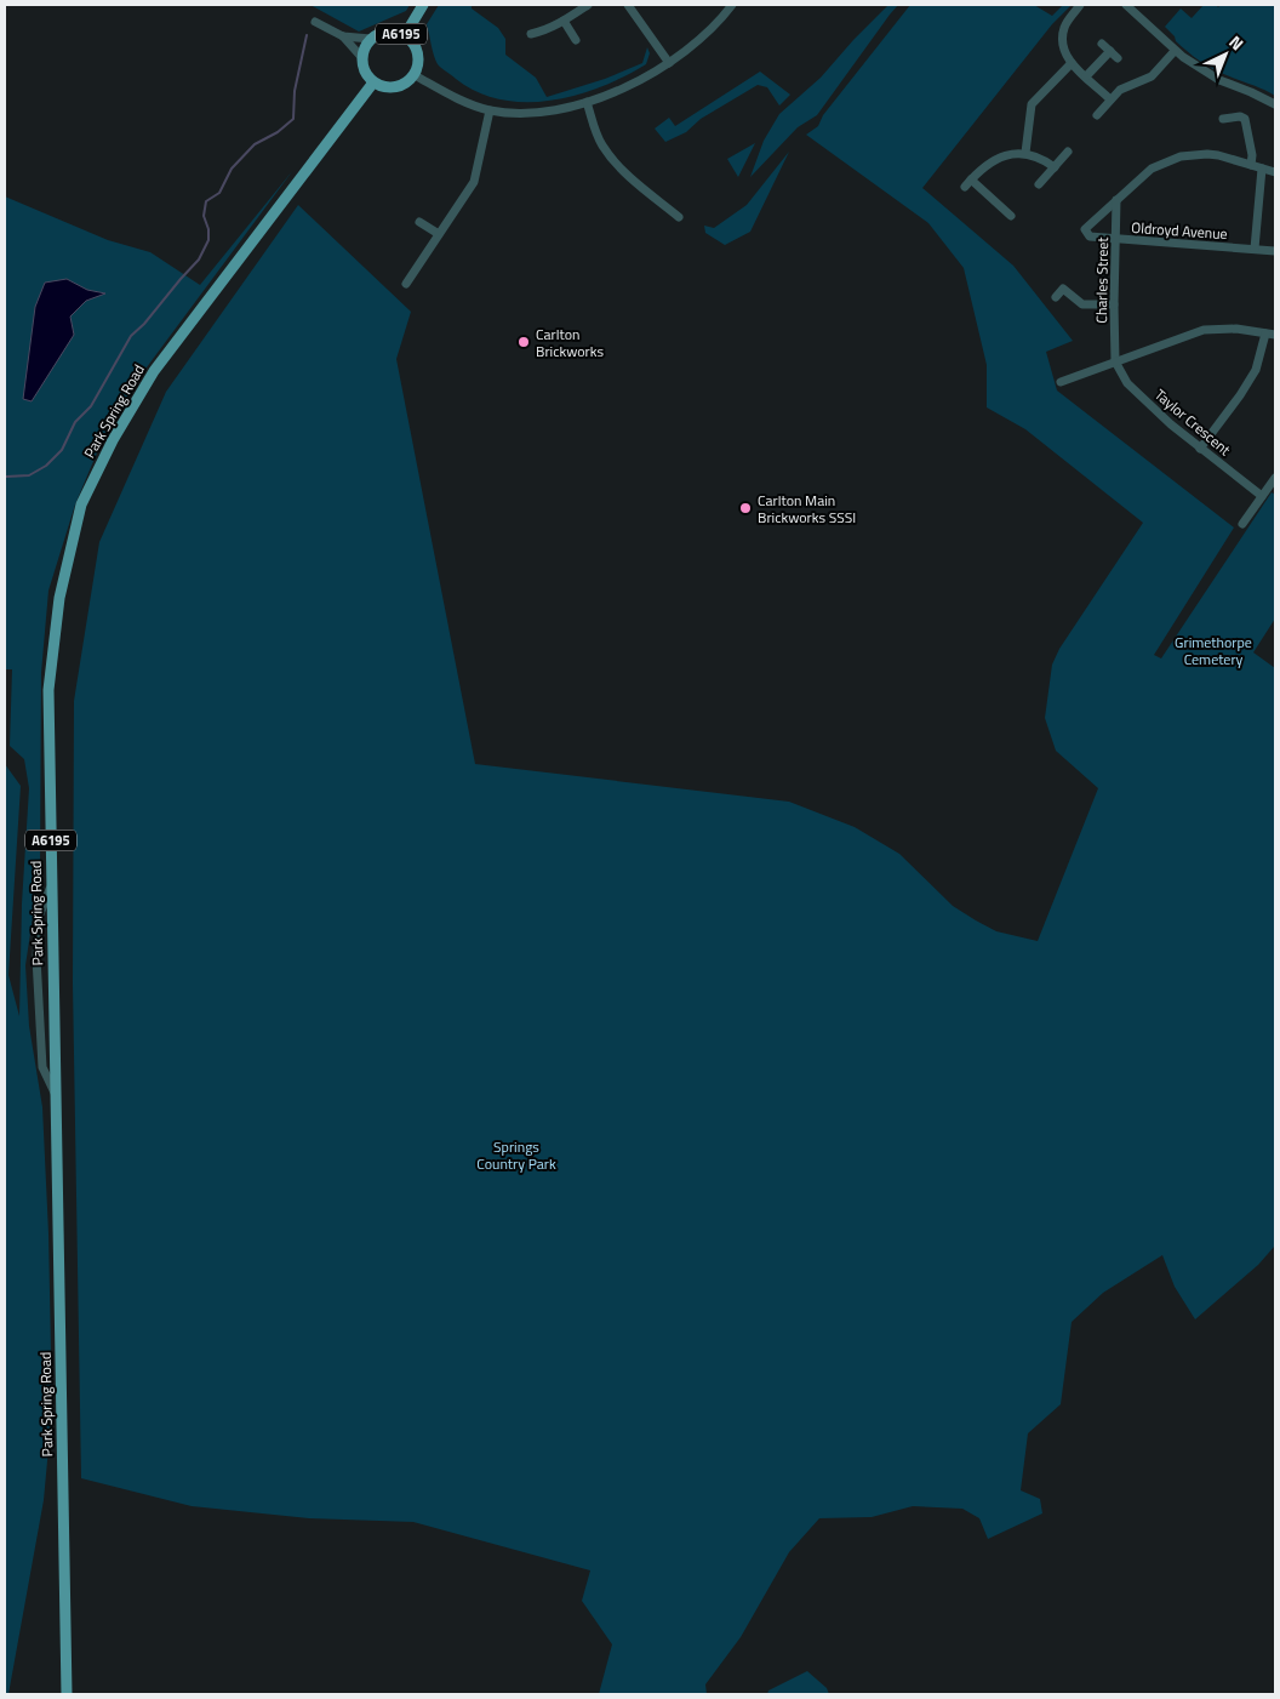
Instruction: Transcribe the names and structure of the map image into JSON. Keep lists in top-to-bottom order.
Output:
{
  "streets": {
    "main road": ["A6195", "Park Spring Road"],
    "street": ["Oldroyd Avenue", "Charles Street", "Taylor Crescent"]
  },
  "crossings": [
    ["A6195", "Park Spring Road"],
    ["Oldroyd Avenue", "Charles Street"],
    ["Charles Street", "Taylor Crescent"]
  ],
  "parks": ["Grimethorpe Cemetery", "Springs Country Park"],
  "places": ["Carlton Brickworks", "Carlton Main Brickworks SSSI"],
  "north": "top right"
}
